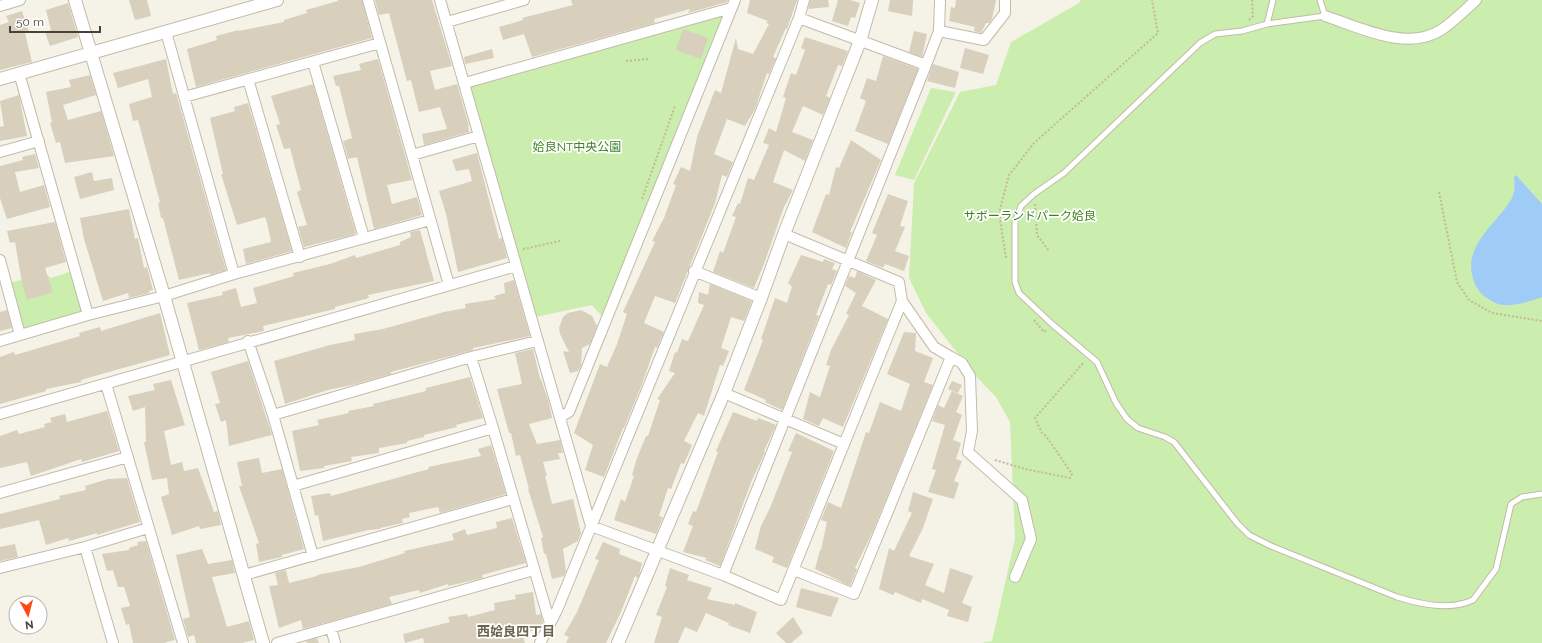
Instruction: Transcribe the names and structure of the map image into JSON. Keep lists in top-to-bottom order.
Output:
{
  "districts": ["西姶良四丁目"],
  "parks": ["姶良NT中央公園", "サボーランドパーク姶良"],
  "scale_bar": "50 m",
  "north": "bottom"
}
